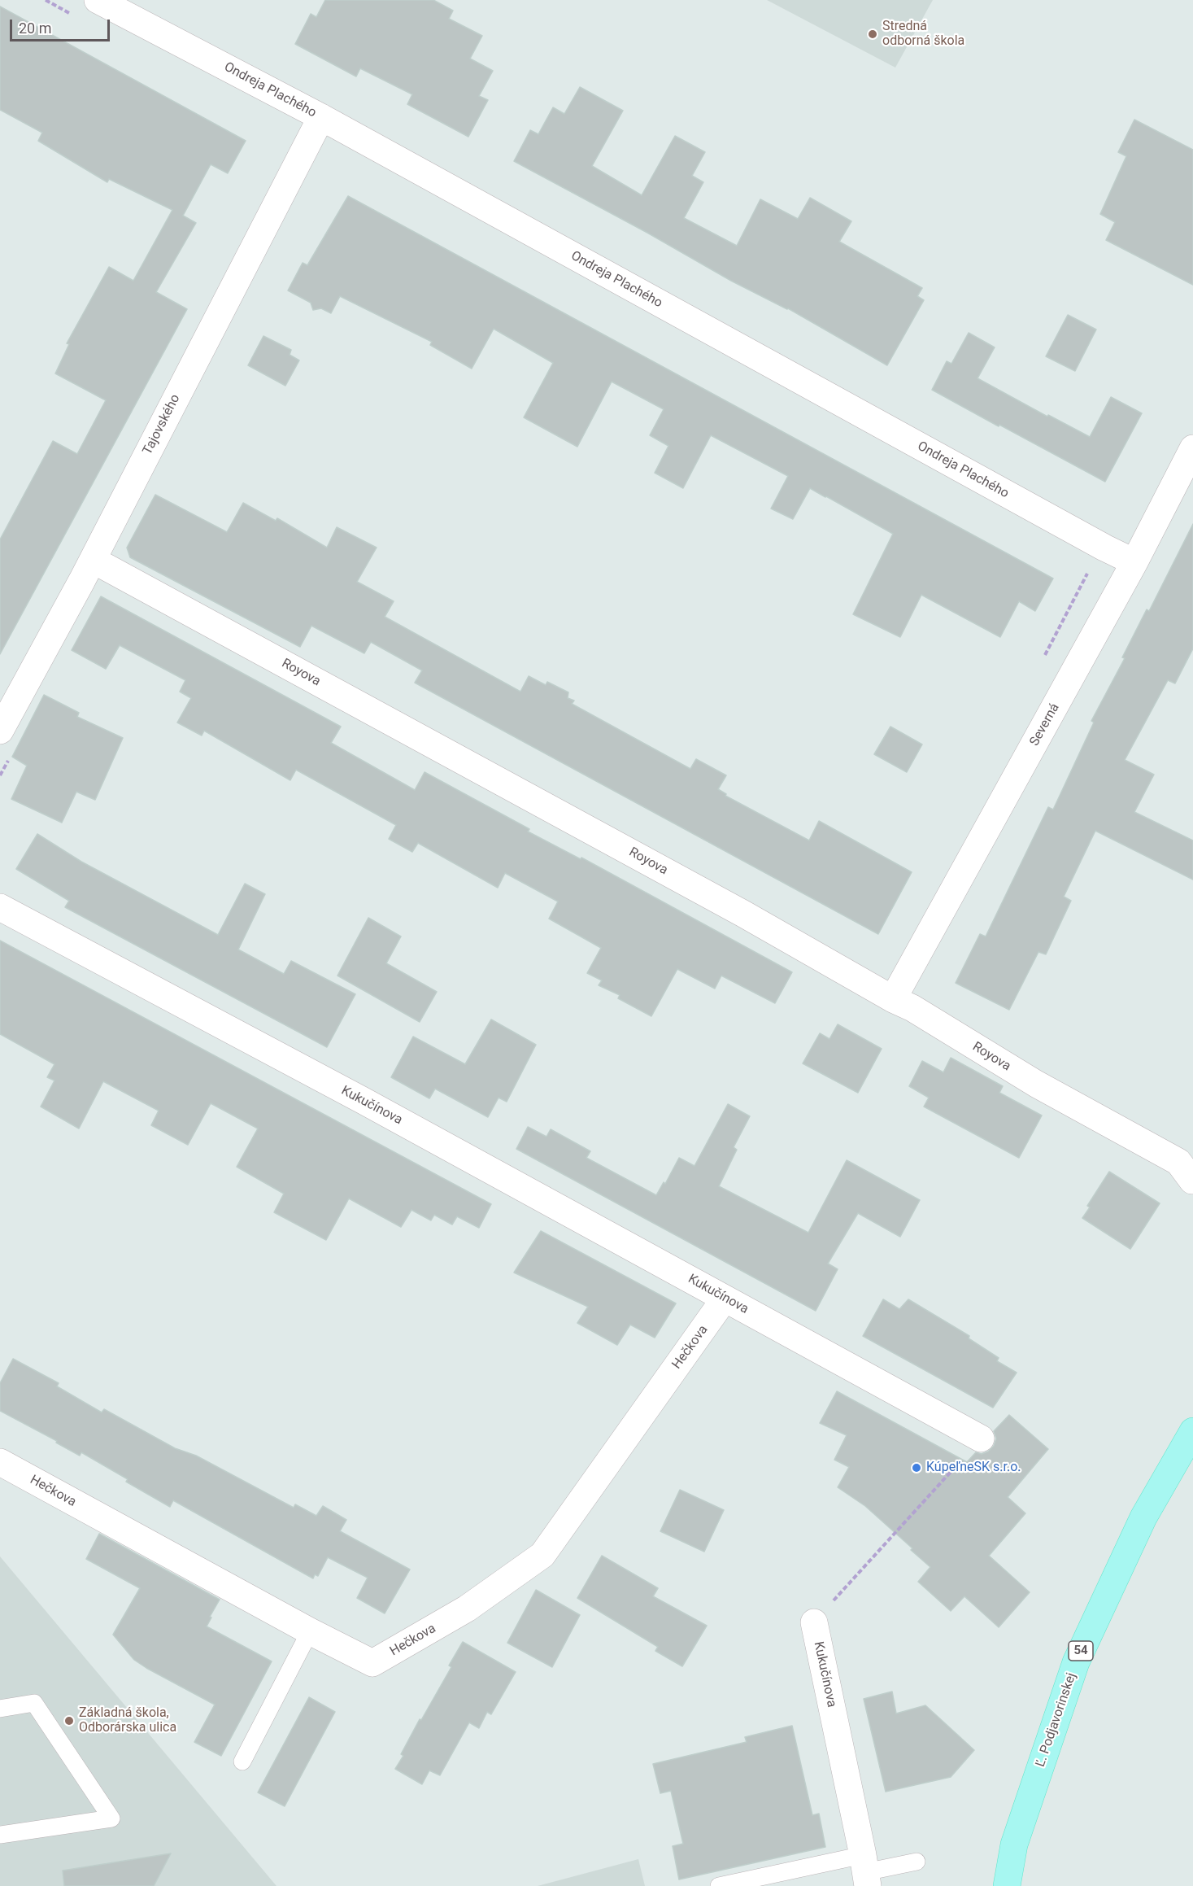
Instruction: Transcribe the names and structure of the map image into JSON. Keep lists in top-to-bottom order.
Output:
{
  "streets": {
    "main road": ["54", "Ľ. Podjavorinskej"],
    "street": [
      "Ondreja Plachého",
      "Tajovského",
      "Royova",
      "Severná",
      "Kukučínova",
      "Hečkova"
    ]
  },
  "crossings": [
    ["Ondreja Plachého", "Tajovského"],
    ["Ondreja Plachého", "Severná"],
    ["Tajovského", "Royova"],
    ["Royova", "Severná"],
    ["Kukučínova", "Hečkova"]
  ],
  "places": ["Stredná odborná škola", "KúpeľneSK s.r.o.", "Základná škola, Odborárska ulica"],
  "scale_bar": "20 m"
}
